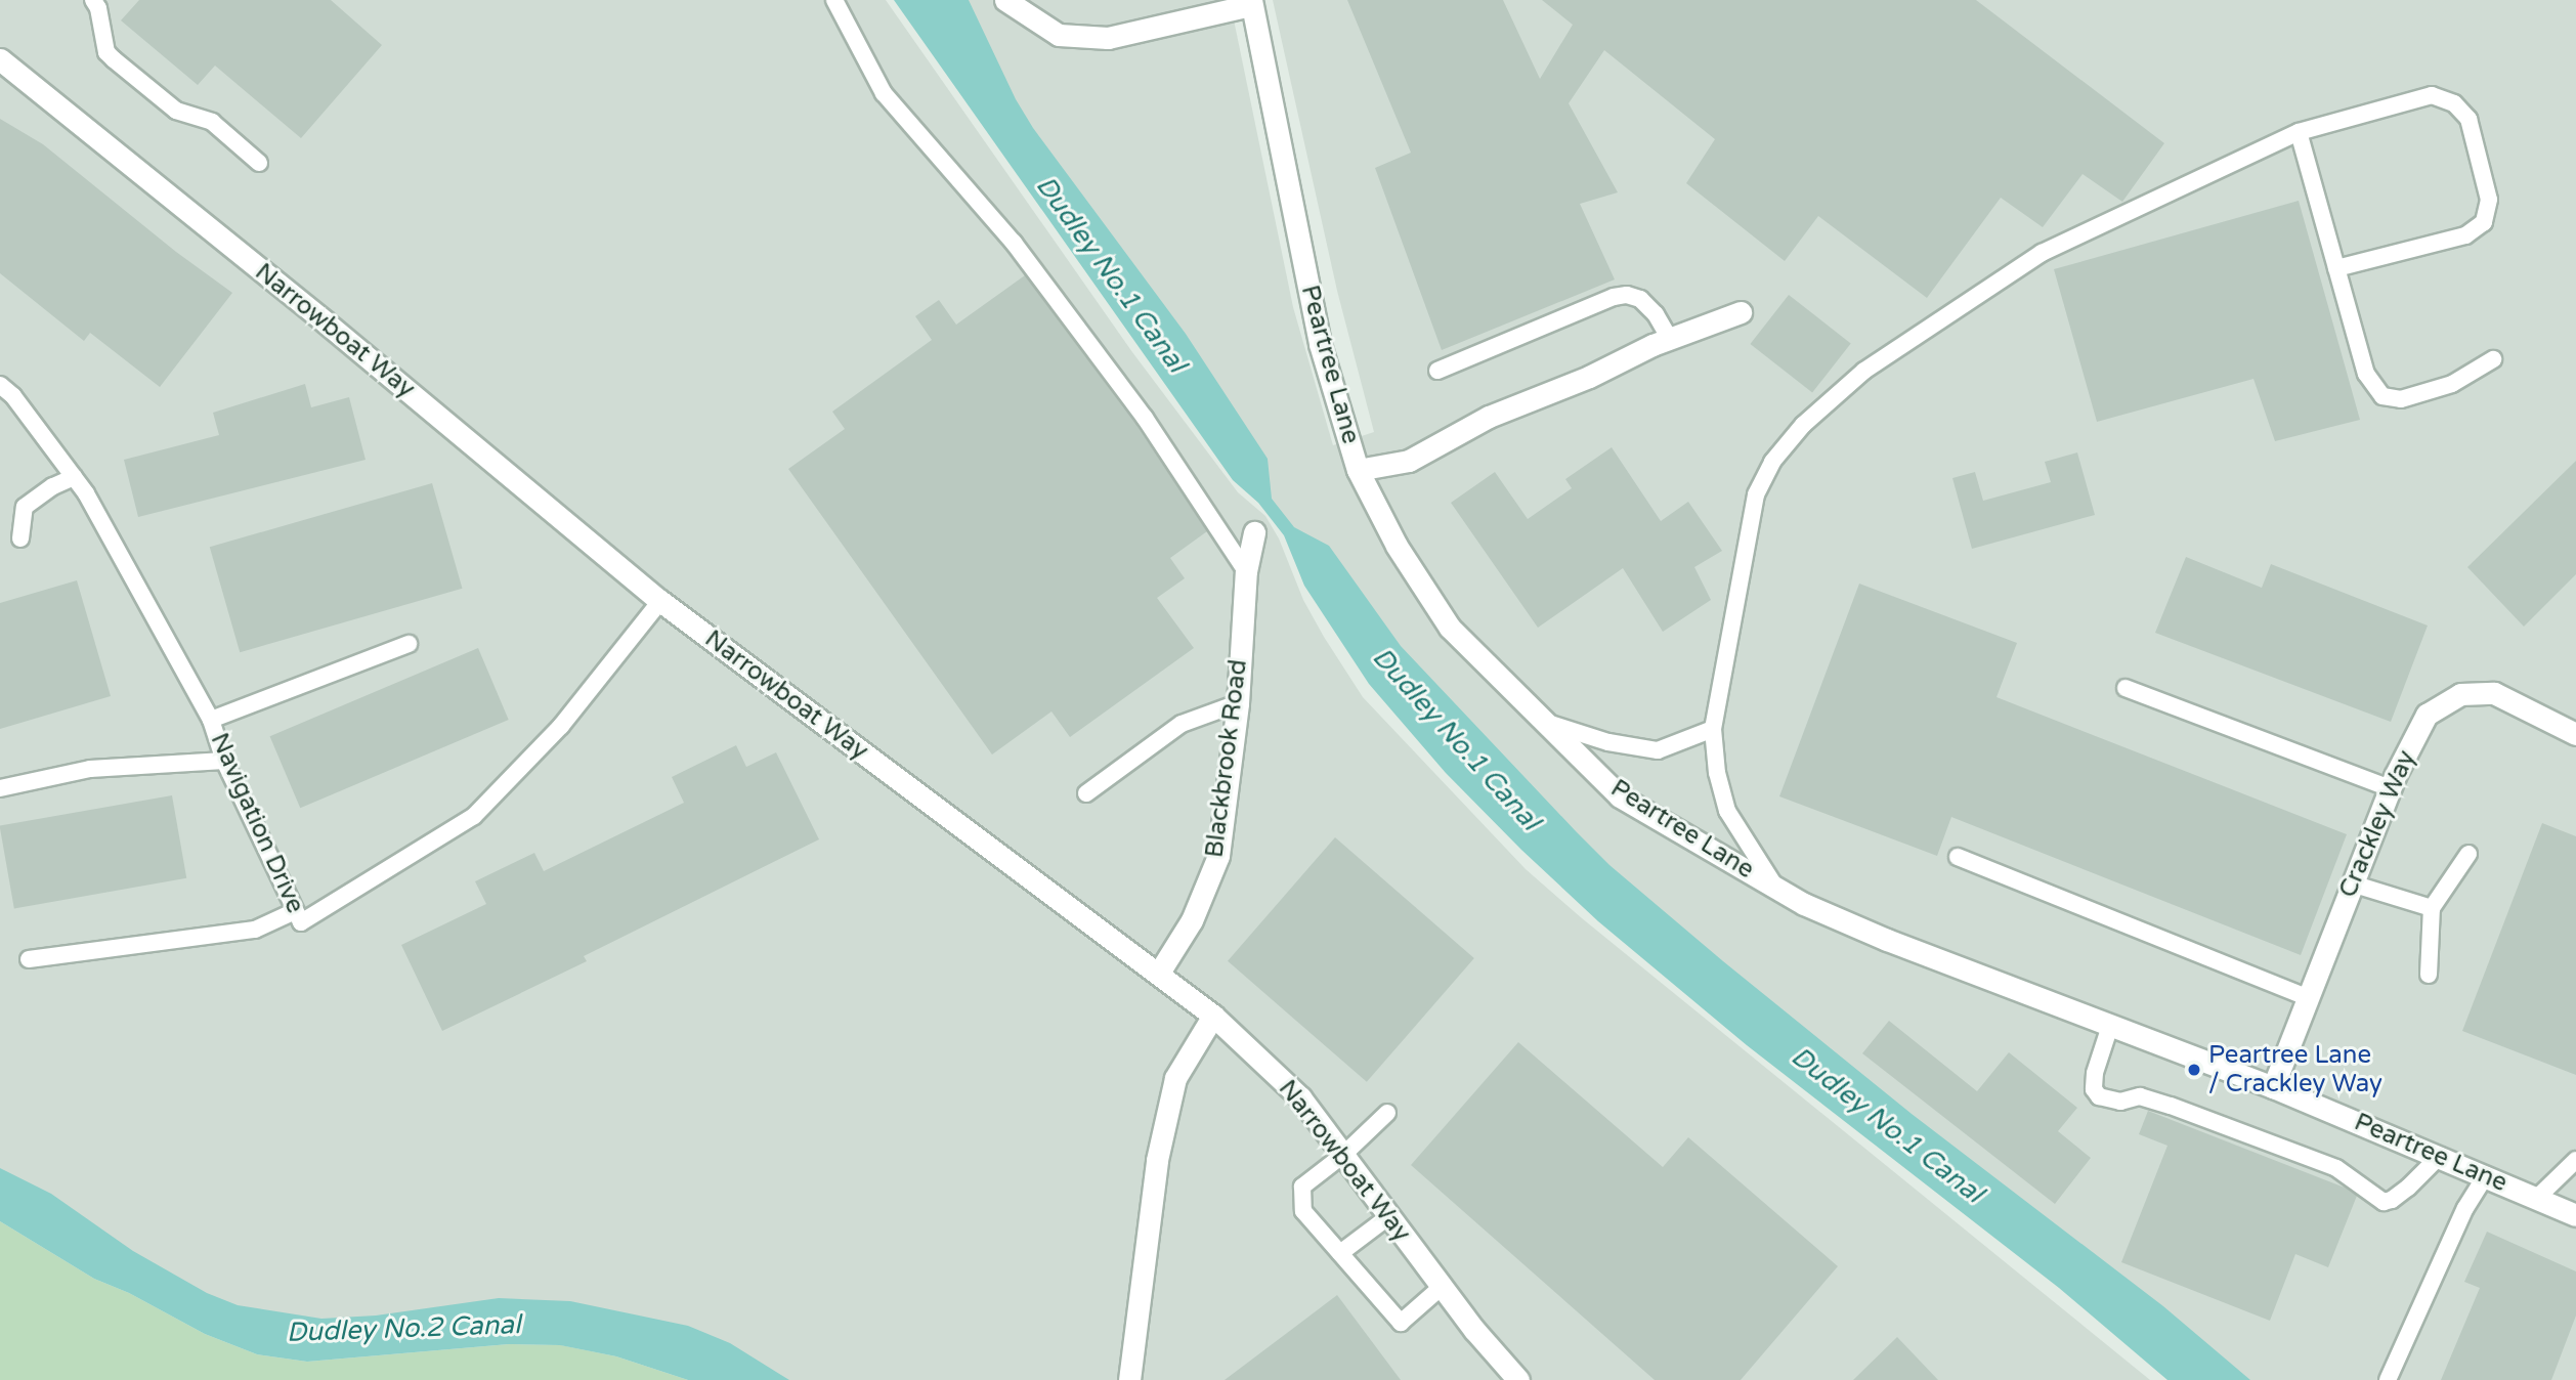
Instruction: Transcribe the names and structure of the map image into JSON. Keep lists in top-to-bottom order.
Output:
{
  "streets": {
    "street": [
      "Narrowboat Way",
      "Peartree Lane",
      "Blackbrook Road",
      "Crackley Way"
    ],
    "lane": ["Navigation Drive"]
  },
  "crossings": [
    ["Narrowboat Way", "Blackbrook Road"],
    ["Narrowboat Way", "Navigation Drive"],
    ["Peartree Lane", "Crackley Way"]
  ],
  "water": ["Dudley No.1 Canal", "Dudley No.2 Canal"],
  "places": ["Peartree Lane / Crackley Way"]
}
